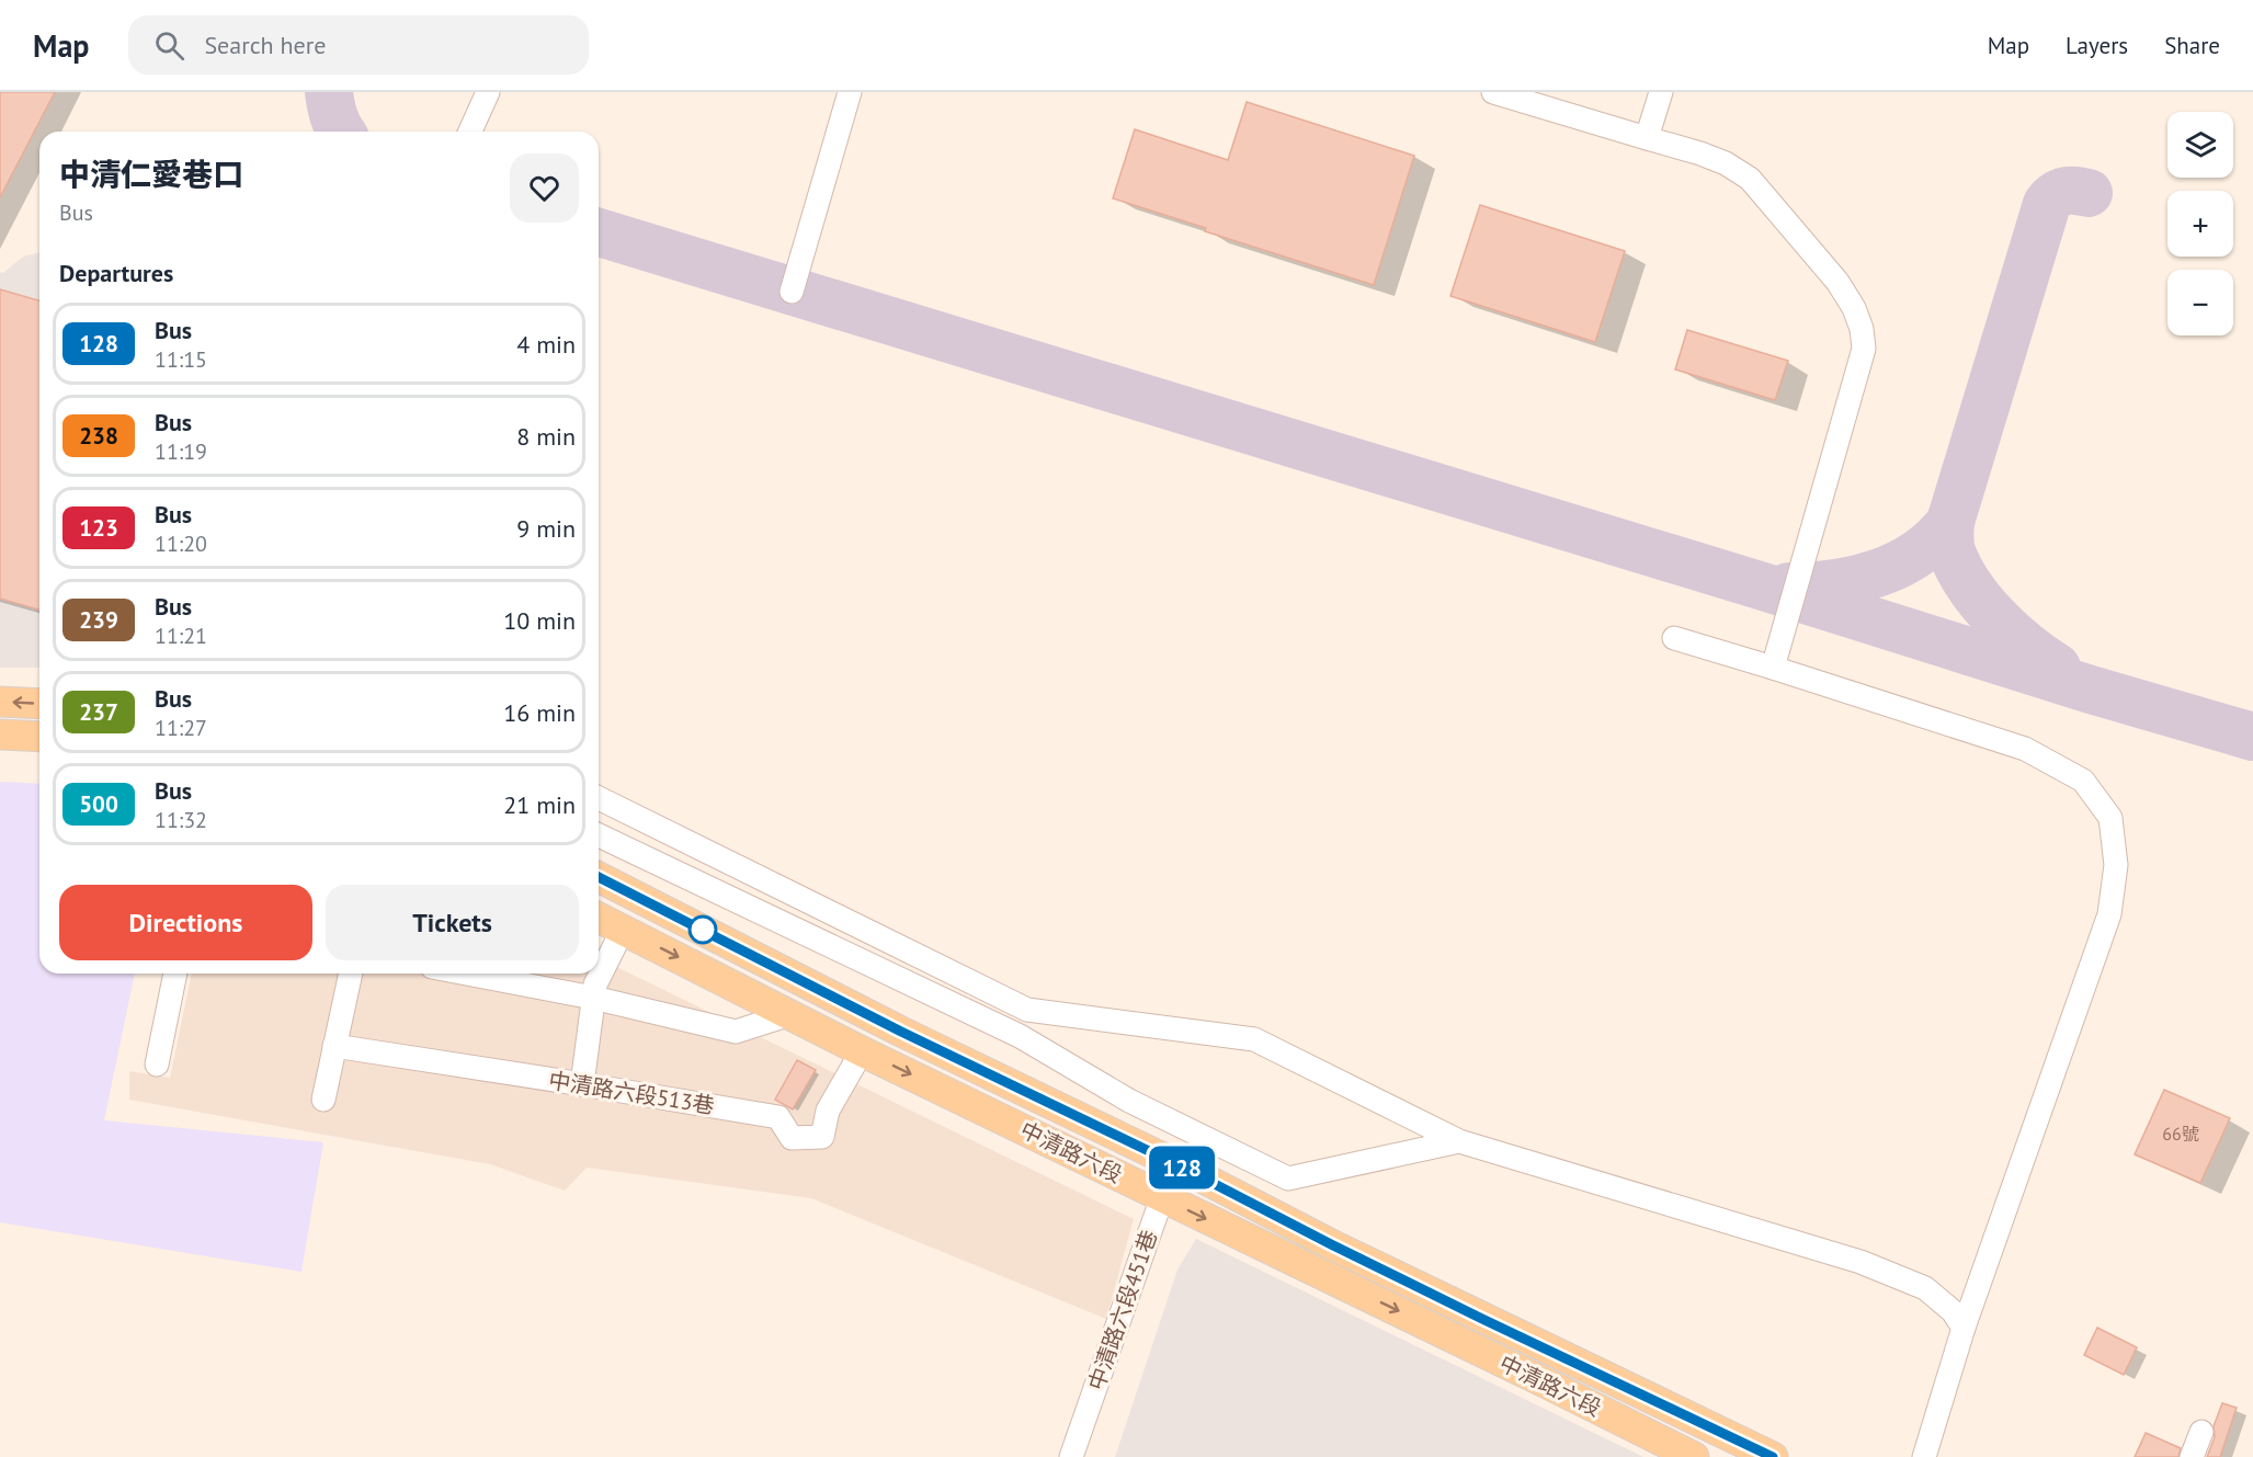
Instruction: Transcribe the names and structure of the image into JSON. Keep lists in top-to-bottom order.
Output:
{
  "streets": {
    "main road": ["中清路六段"],
    "street": ["中清路六段513巷", "中清路六段451巷"]
  },
  "crossings": [
    ["中清路六段513巷", "中清路六段"],
    ["中清路六段", "中清路六段451巷"]
  ],
  "lines": ["bus line 128"],
  "house_numbers": ["66號"],
  "page": {
    "header": "Map",
    "search": "Search here",
    "nav": ["Map", "Layers", "Share"],
    "on_map": "128",
    "map_buttons": ["+", "−"],
    "heading": [
      ["中清仁愛巷口", "Bus"],
      "Departures"
    ],
    "list": [
      {
        "mark": "128",
        "name": "Bus",
        "note": "11:15",
        "value": "4 min"
      },
      {
        "mark": "238",
        "name": "Bus",
        "note": "11:19",
        "value": "8 min"
      },
      {
        "mark": "123",
        "name": "Bus",
        "note": "11:20",
        "value": "9 min"
      },
      {
        "mark": "239",
        "name": "Bus",
        "note": "11:21",
        "value": "10 min"
      },
      {
        "mark": "237",
        "name": "Bus",
        "note": "11:27",
        "value": "16 min"
      },
      {
        "mark": "500",
        "name": "Bus",
        "note": "11:32",
        "value": "21 min"
      }
    ],
    "buttons": ["Directions", "Tickets"]
  }
}
